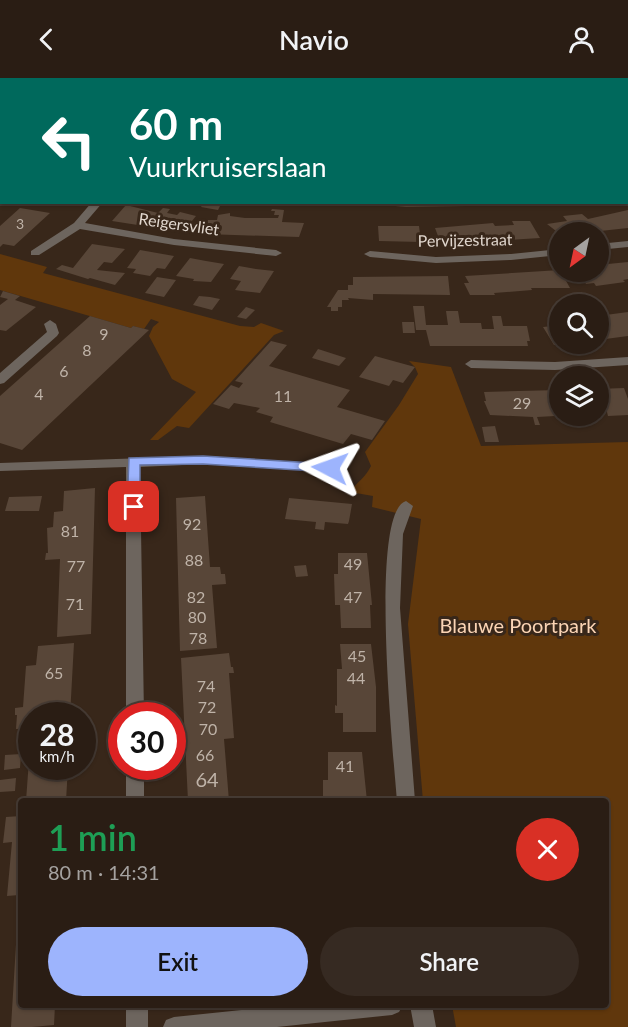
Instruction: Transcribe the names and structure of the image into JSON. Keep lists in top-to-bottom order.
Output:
{
  "streets": {
    "street": ["Reigersvliet", "Pervijzestraat"]
  },
  "parks": ["Blauwe Poortpark"],
  "house_numbers": [
    "3",
    "9",
    "8",
    "6",
    "4",
    "11",
    "29",
    "92",
    "81",
    "88",
    "49",
    "77",
    "82",
    "47",
    "71",
    "80",
    "78",
    "45",
    "65",
    "44",
    "74",
    "72",
    "70",
    "66",
    "41",
    "64"
  ],
  "north": "bottom left",
  "page": {
    "header": "Navio",
    "turn": ["60 m", "Vuurkruiserslaan"],
    "speed": "28 km/h",
    "limit": "30",
    "heading": ["1 min", "80 m · 14:31"],
    "buttons": ["Exit", "Share"]
  }
}
